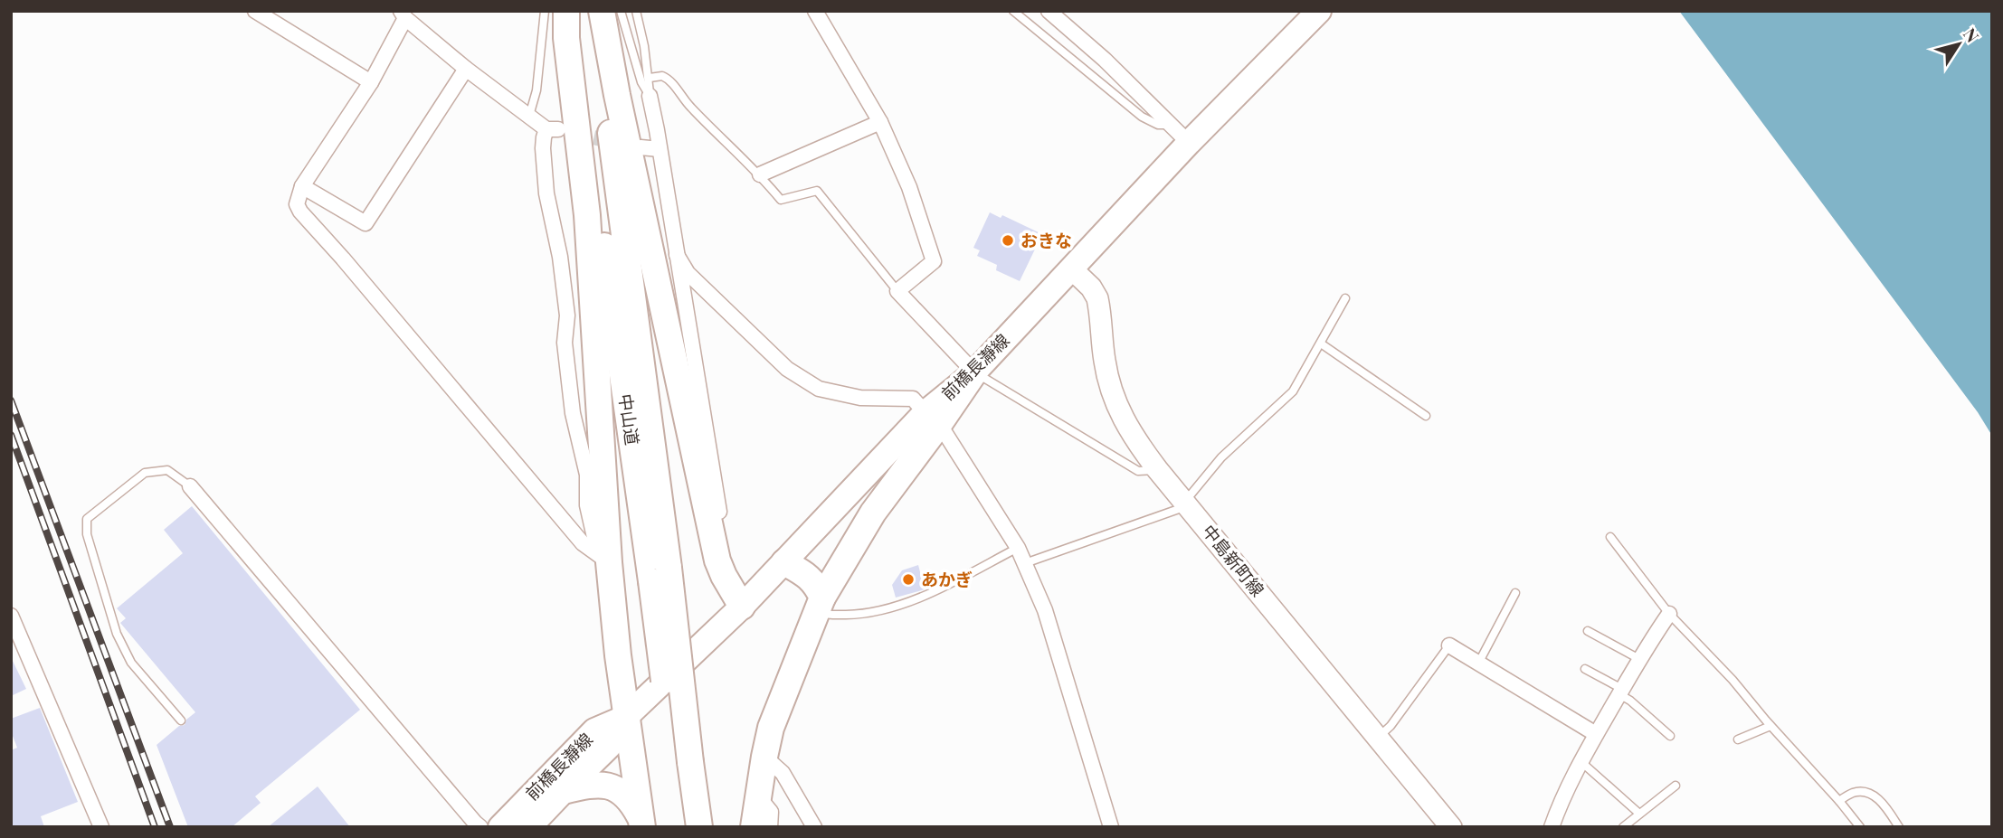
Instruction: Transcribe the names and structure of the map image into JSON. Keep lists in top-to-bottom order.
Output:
{
  "streets": {
    "highway": ["中山道"],
    "main road": ["前橋長瀞線", "中島新町線"]
  },
  "crossings": [
    ["前橋長瀞線", "中島新町線"]
  ],
  "places": ["おきな", "あかぎ"],
  "north": "top right"
}
